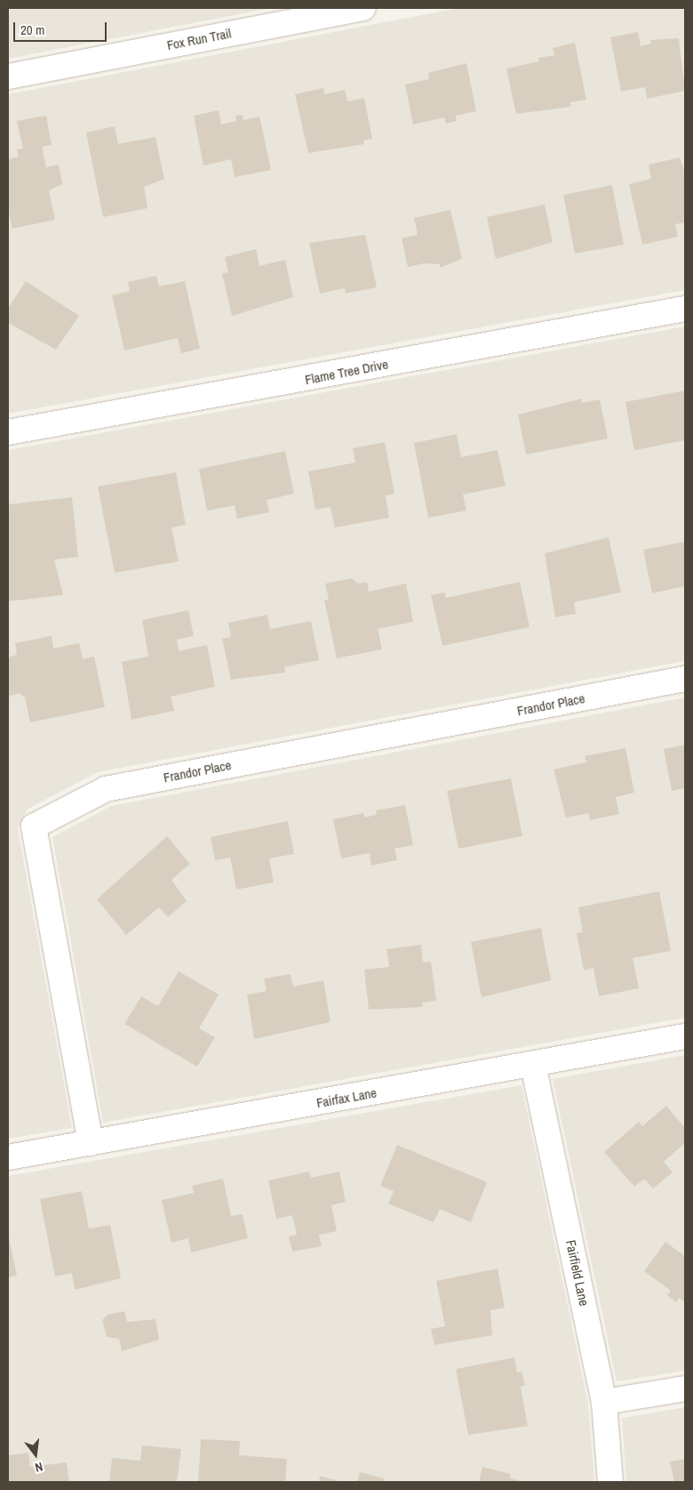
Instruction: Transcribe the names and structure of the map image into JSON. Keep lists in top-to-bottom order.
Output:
{
  "streets": {
    "street": [
      "Fox Run Trail",
      "Flame Tree Drive",
      "Frandor Place",
      "Fairfax Lane",
      "Fairfield Lane"
    ]
  },
  "crossings": [
    ["Frandor Place", "Fairfax Lane"],
    ["Fairfax Lane", "Fairfield Lane"]
  ],
  "scale_bar": "20 m",
  "north": "bottom"
}
